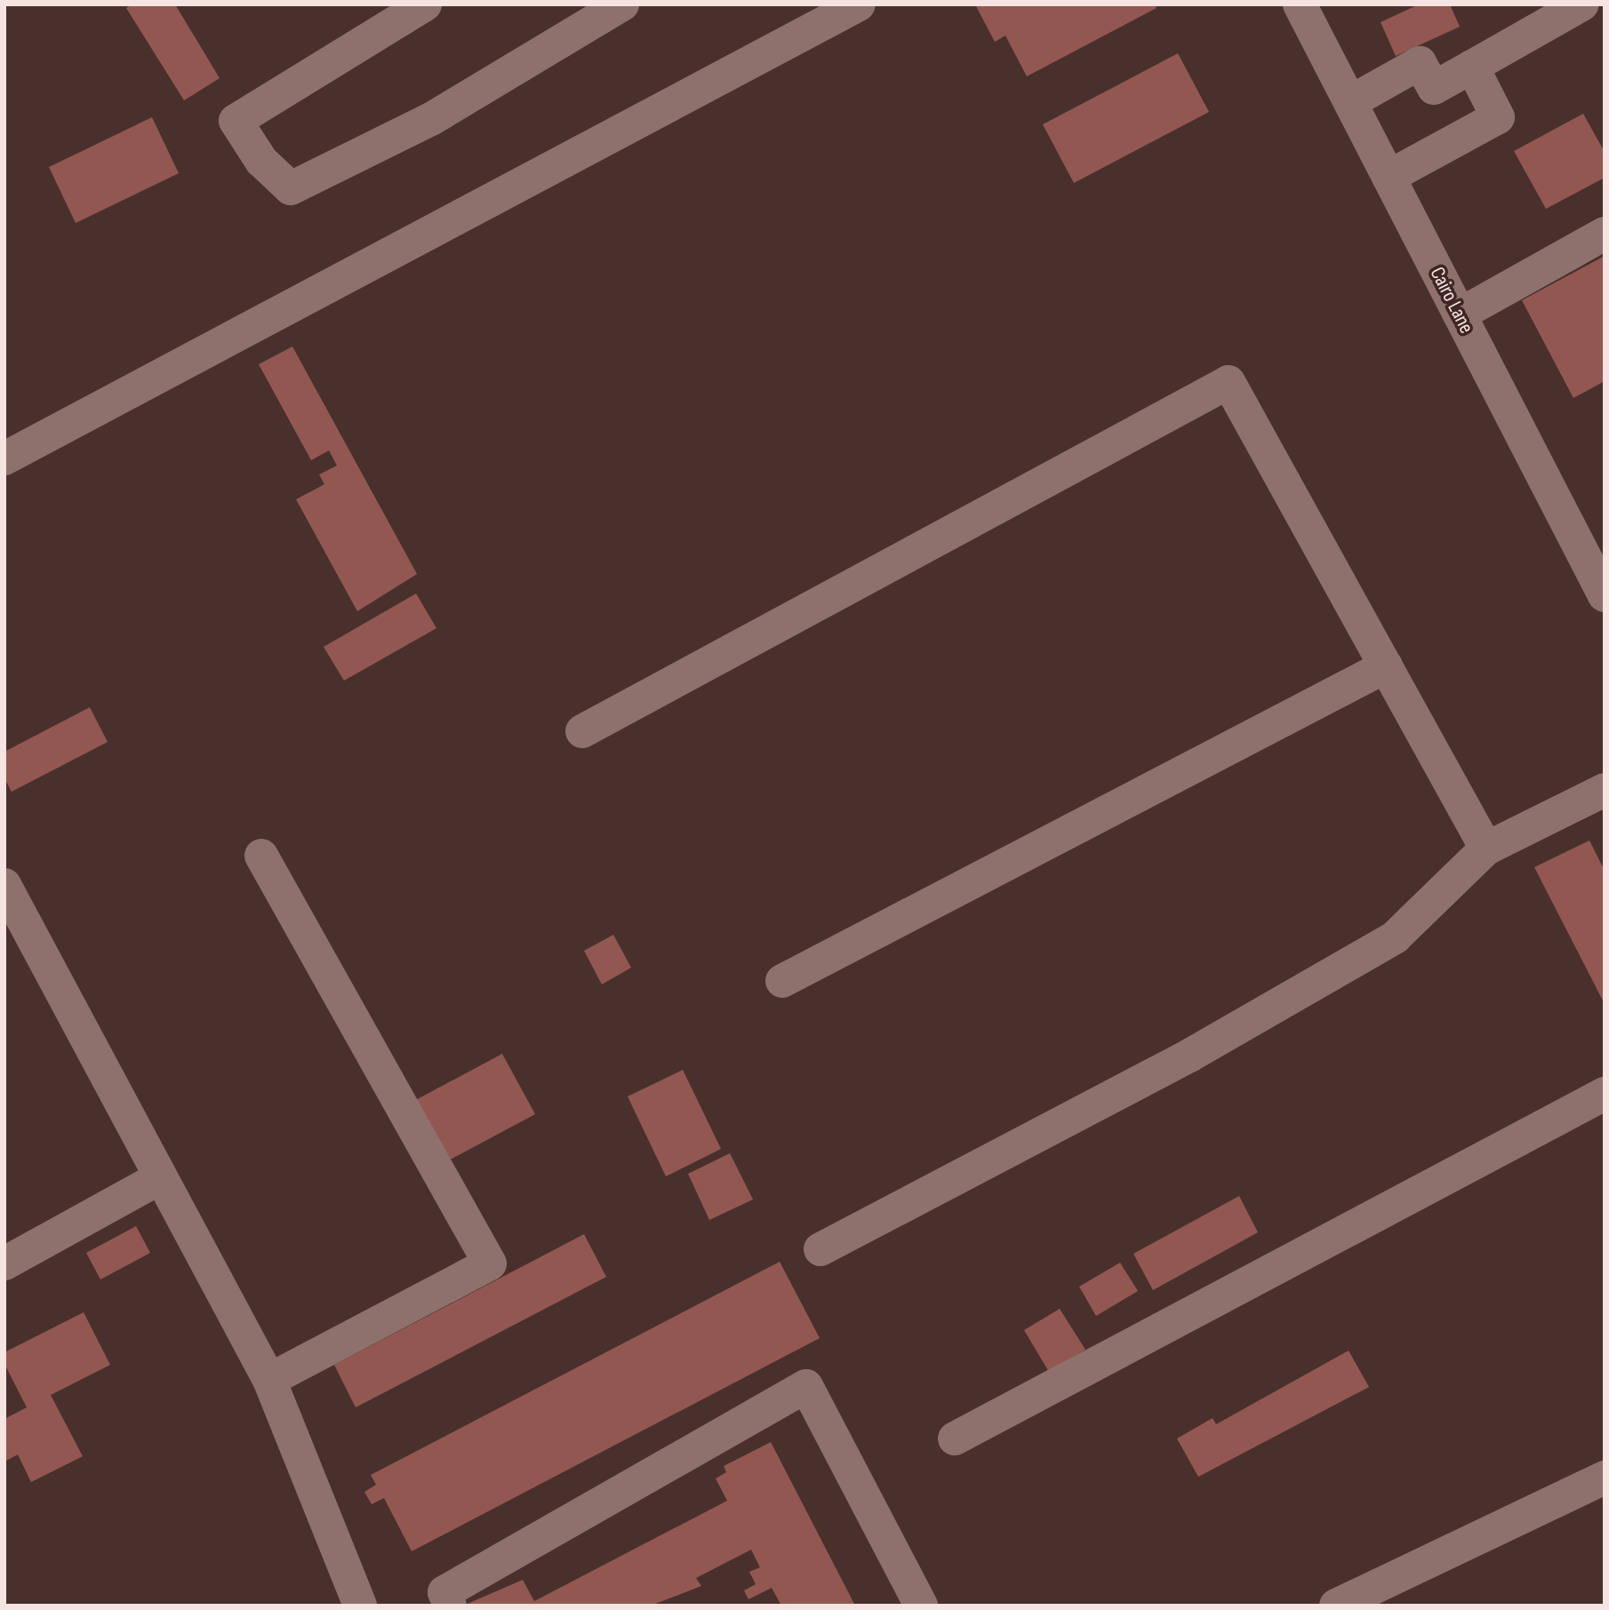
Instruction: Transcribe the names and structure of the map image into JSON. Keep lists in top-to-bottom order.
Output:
{
  "streets": {
    "street": ["Cairo Lane"]
  }
}
